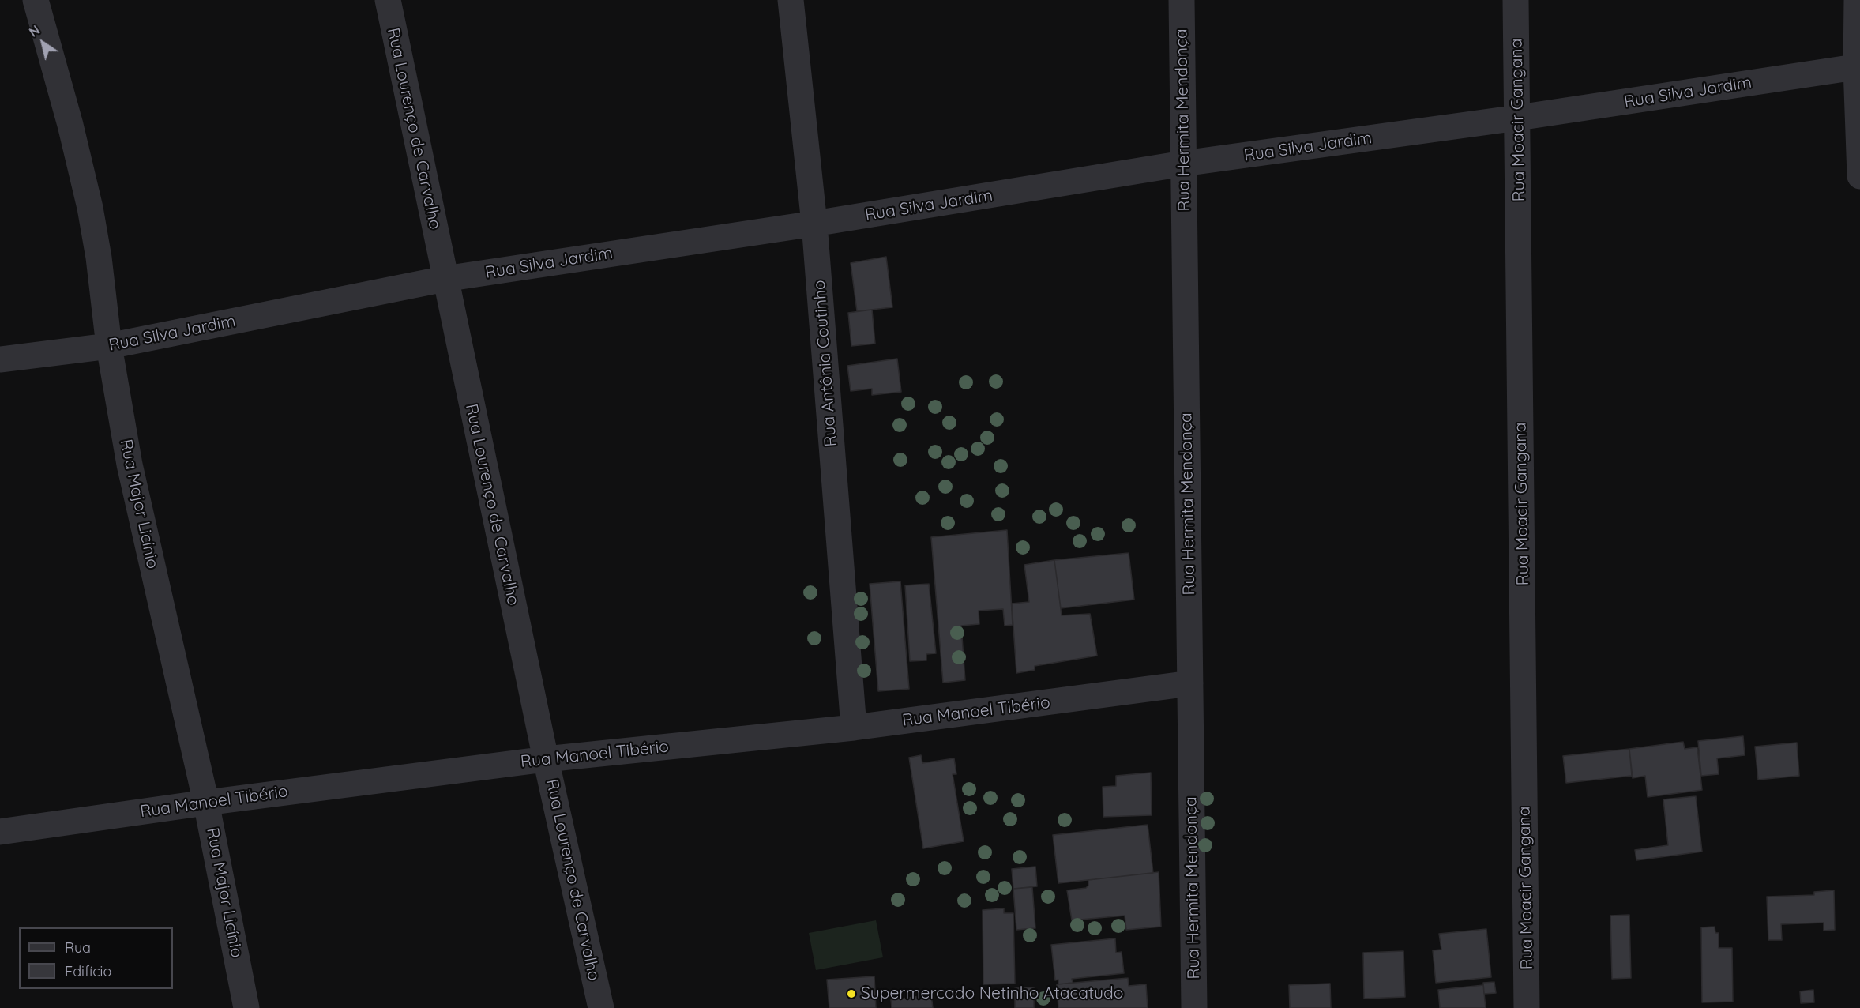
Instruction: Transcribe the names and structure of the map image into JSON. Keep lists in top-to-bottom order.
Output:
{
  "streets": {
    "street": [
      "Rua Silva Jardim",
      "Rua Hermita Mendonça",
      "Rua Moacir Gangana",
      "Rua Lourenço de Carvalho",
      "Rua Antônia Coutinho",
      "Rua Major Licínio",
      "Rua Manoel Tibério"
    ]
  },
  "crossings": [
    ["Rua Silva Jardim", "Rua Hermita Mendonça"],
    ["Rua Silva Jardim", "Rua Moacir Gangana"],
    ["Rua Silva Jardim", "Rua Lourenço de Carvalho"],
    ["Rua Silva Jardim", "Rua Antônia Coutinho"],
    ["Rua Silva Jardim", "Rua Major Licínio"],
    ["Rua Hermita Mendonça", "Rua Manoel Tibério"],
    ["Rua Lourenço de Carvalho", "Rua Manoel Tibério"],
    ["Rua Antônia Coutinho", "Rua Manoel Tibério"],
    ["Rua Major Licínio", "Rua Manoel Tibério"]
  ],
  "places": ["Supermercado Netinho Atacatudo"],
  "legend": ["Rua", "Edifício"],
  "north": "top left"
}
